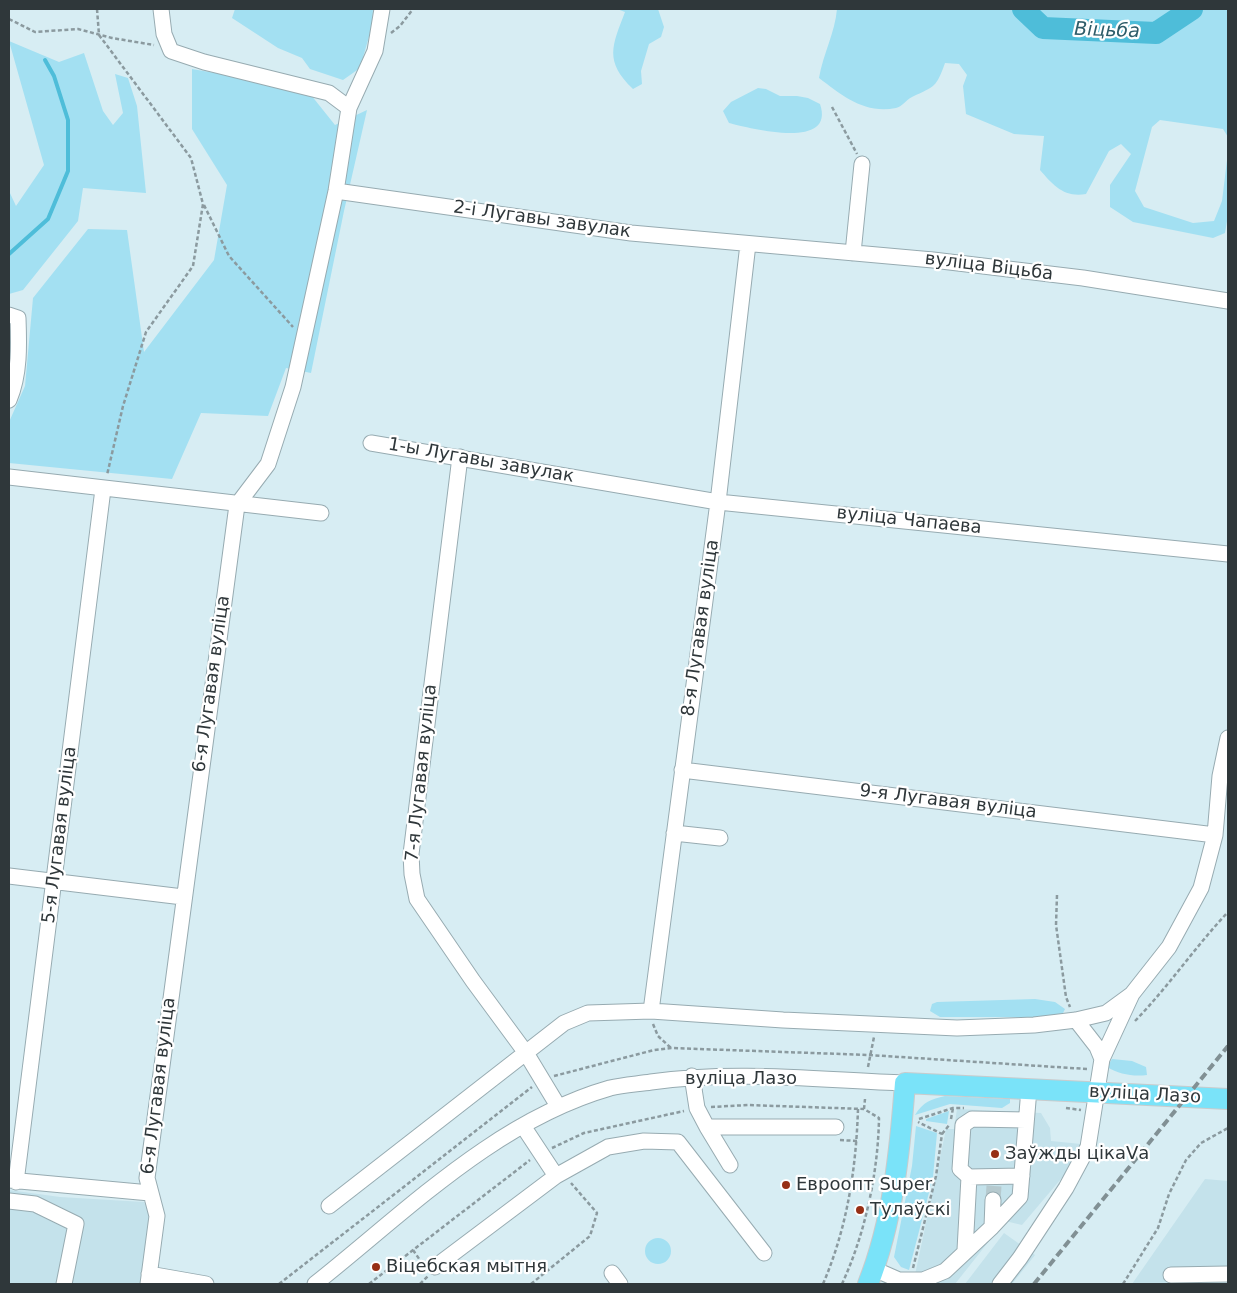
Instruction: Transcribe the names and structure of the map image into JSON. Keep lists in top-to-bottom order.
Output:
{
  "streets": {
    "main road": ["вуліца Лазо"],
    "street": [
      "2-і Лугавы завулак",
      "вуліца Віцьба",
      "1-ы Лугавы завулак",
      "вуліца Чапаева",
      "8-я Лугавая вуліца",
      "6-я Лугавая вуліца",
      "7-я Лугавая вуліца",
      "9-я Лугавая вуліца",
      "5-я Лугавая вуліца"
    ]
  },
  "crossings": [
    ["2-і Лугавы завулак", "вуліца Віцьба"],
    ["2-і Лугавы завулак", "8-я Лугавая вуліца"],
    ["вуліца Віцьба", "8-я Лугавая вуліца"],
    ["1-ы Лугавы завулак", "вуліца Чапаева"],
    ["1-ы Лугавы завулак", "7-я Лугавая вуліца"],
    ["вуліца Чапаева", "8-я Лугавая вуліца"],
    ["8-я Лугавая вуліца", "9-я Лугавая вуліца"],
    ["7-я Лугавая вуліца", "вуліца Лазо"]
  ],
  "water": ["Віцьба"],
  "places": [
    "Заўжды цікаVа",
    "Евроопт Super",
    "Тулаўскі",
    "Віцебская мытня"
  ]
}
